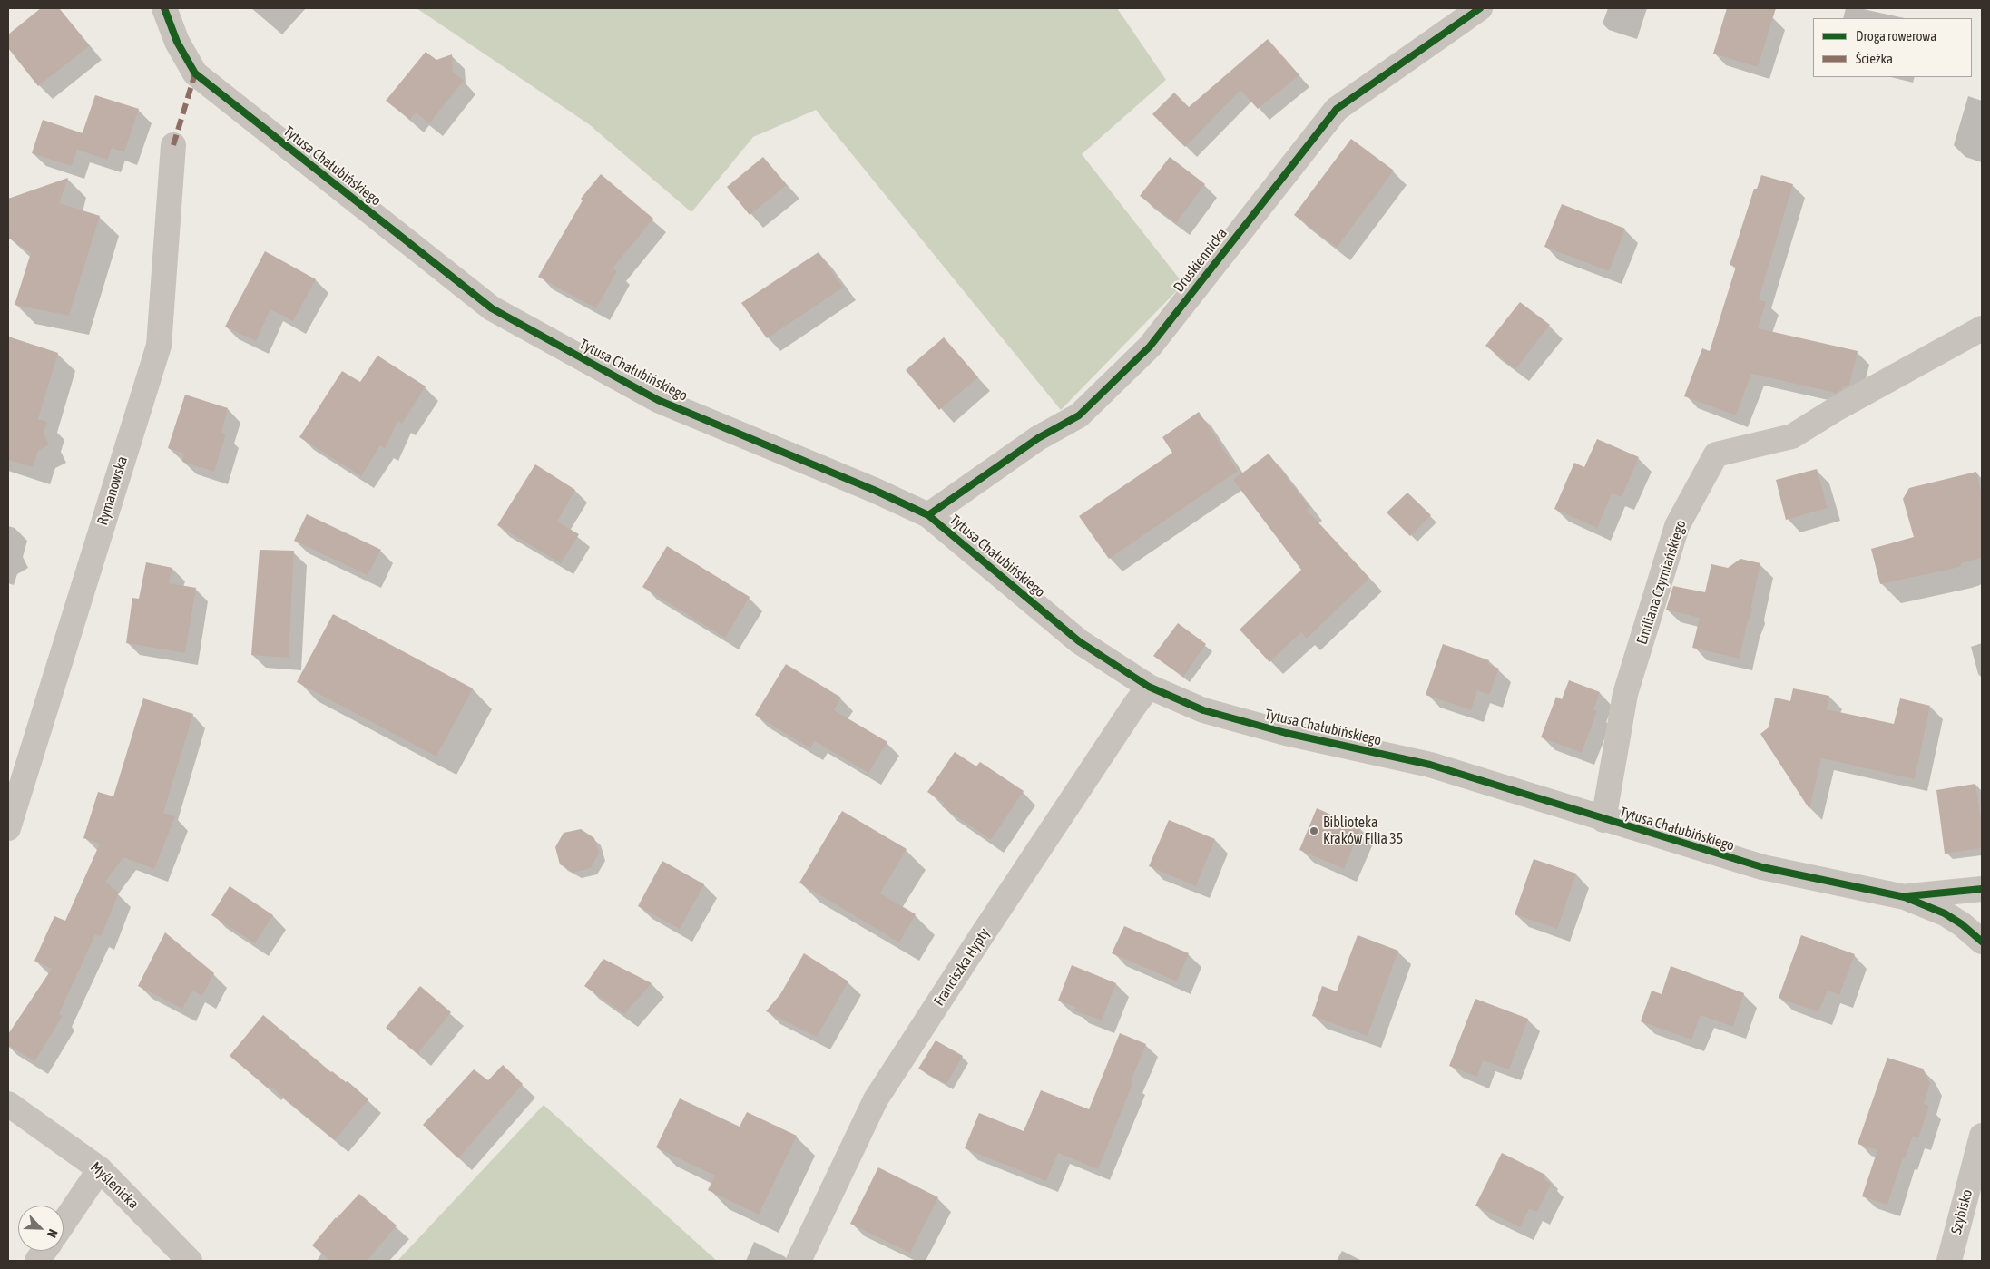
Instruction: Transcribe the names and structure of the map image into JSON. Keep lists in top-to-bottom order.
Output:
{
  "streets": {
    "street": [
      "Tytusa Chałubińskiego",
      "Druskiennicka",
      "Rymanowska",
      "Emiliana Czyrniańskiego",
      "Franciszka Hypty",
      "Myślenicka",
      "Szybisko"
    ]
  },
  "crossings": [
    ["Tytusa Chałubińskiego", "Druskiennicka"],
    ["Tytusa Chałubińskiego", "Emiliana Czyrniańskiego"],
    ["Tytusa Chałubińskiego", "Franciszka Hypty"]
  ],
  "places": ["Biblioteka Kraków Filia 35"],
  "legend": ["Droga rowerowa", "Ścieżka"],
  "north": "bottom right"
}
